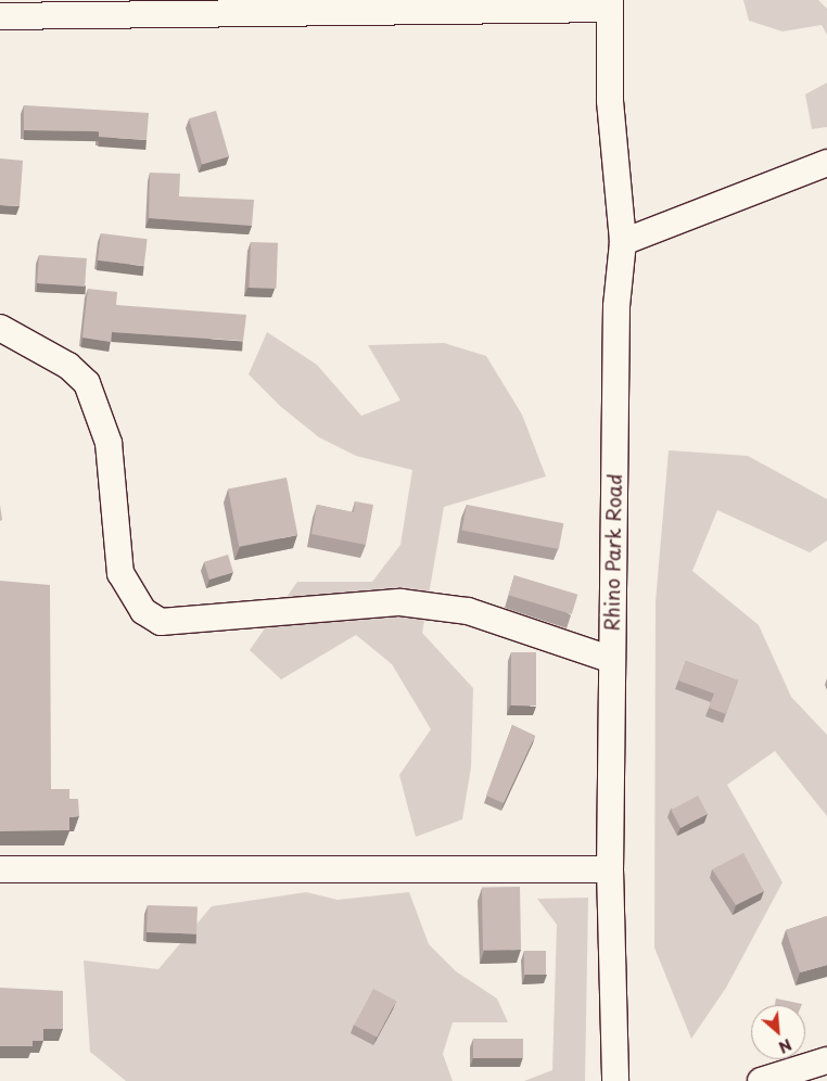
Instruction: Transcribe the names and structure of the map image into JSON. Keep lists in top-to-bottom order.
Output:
{
  "streets": {
    "street": ["Rhino Park Road"]
  },
  "north": "bottom right"
}
